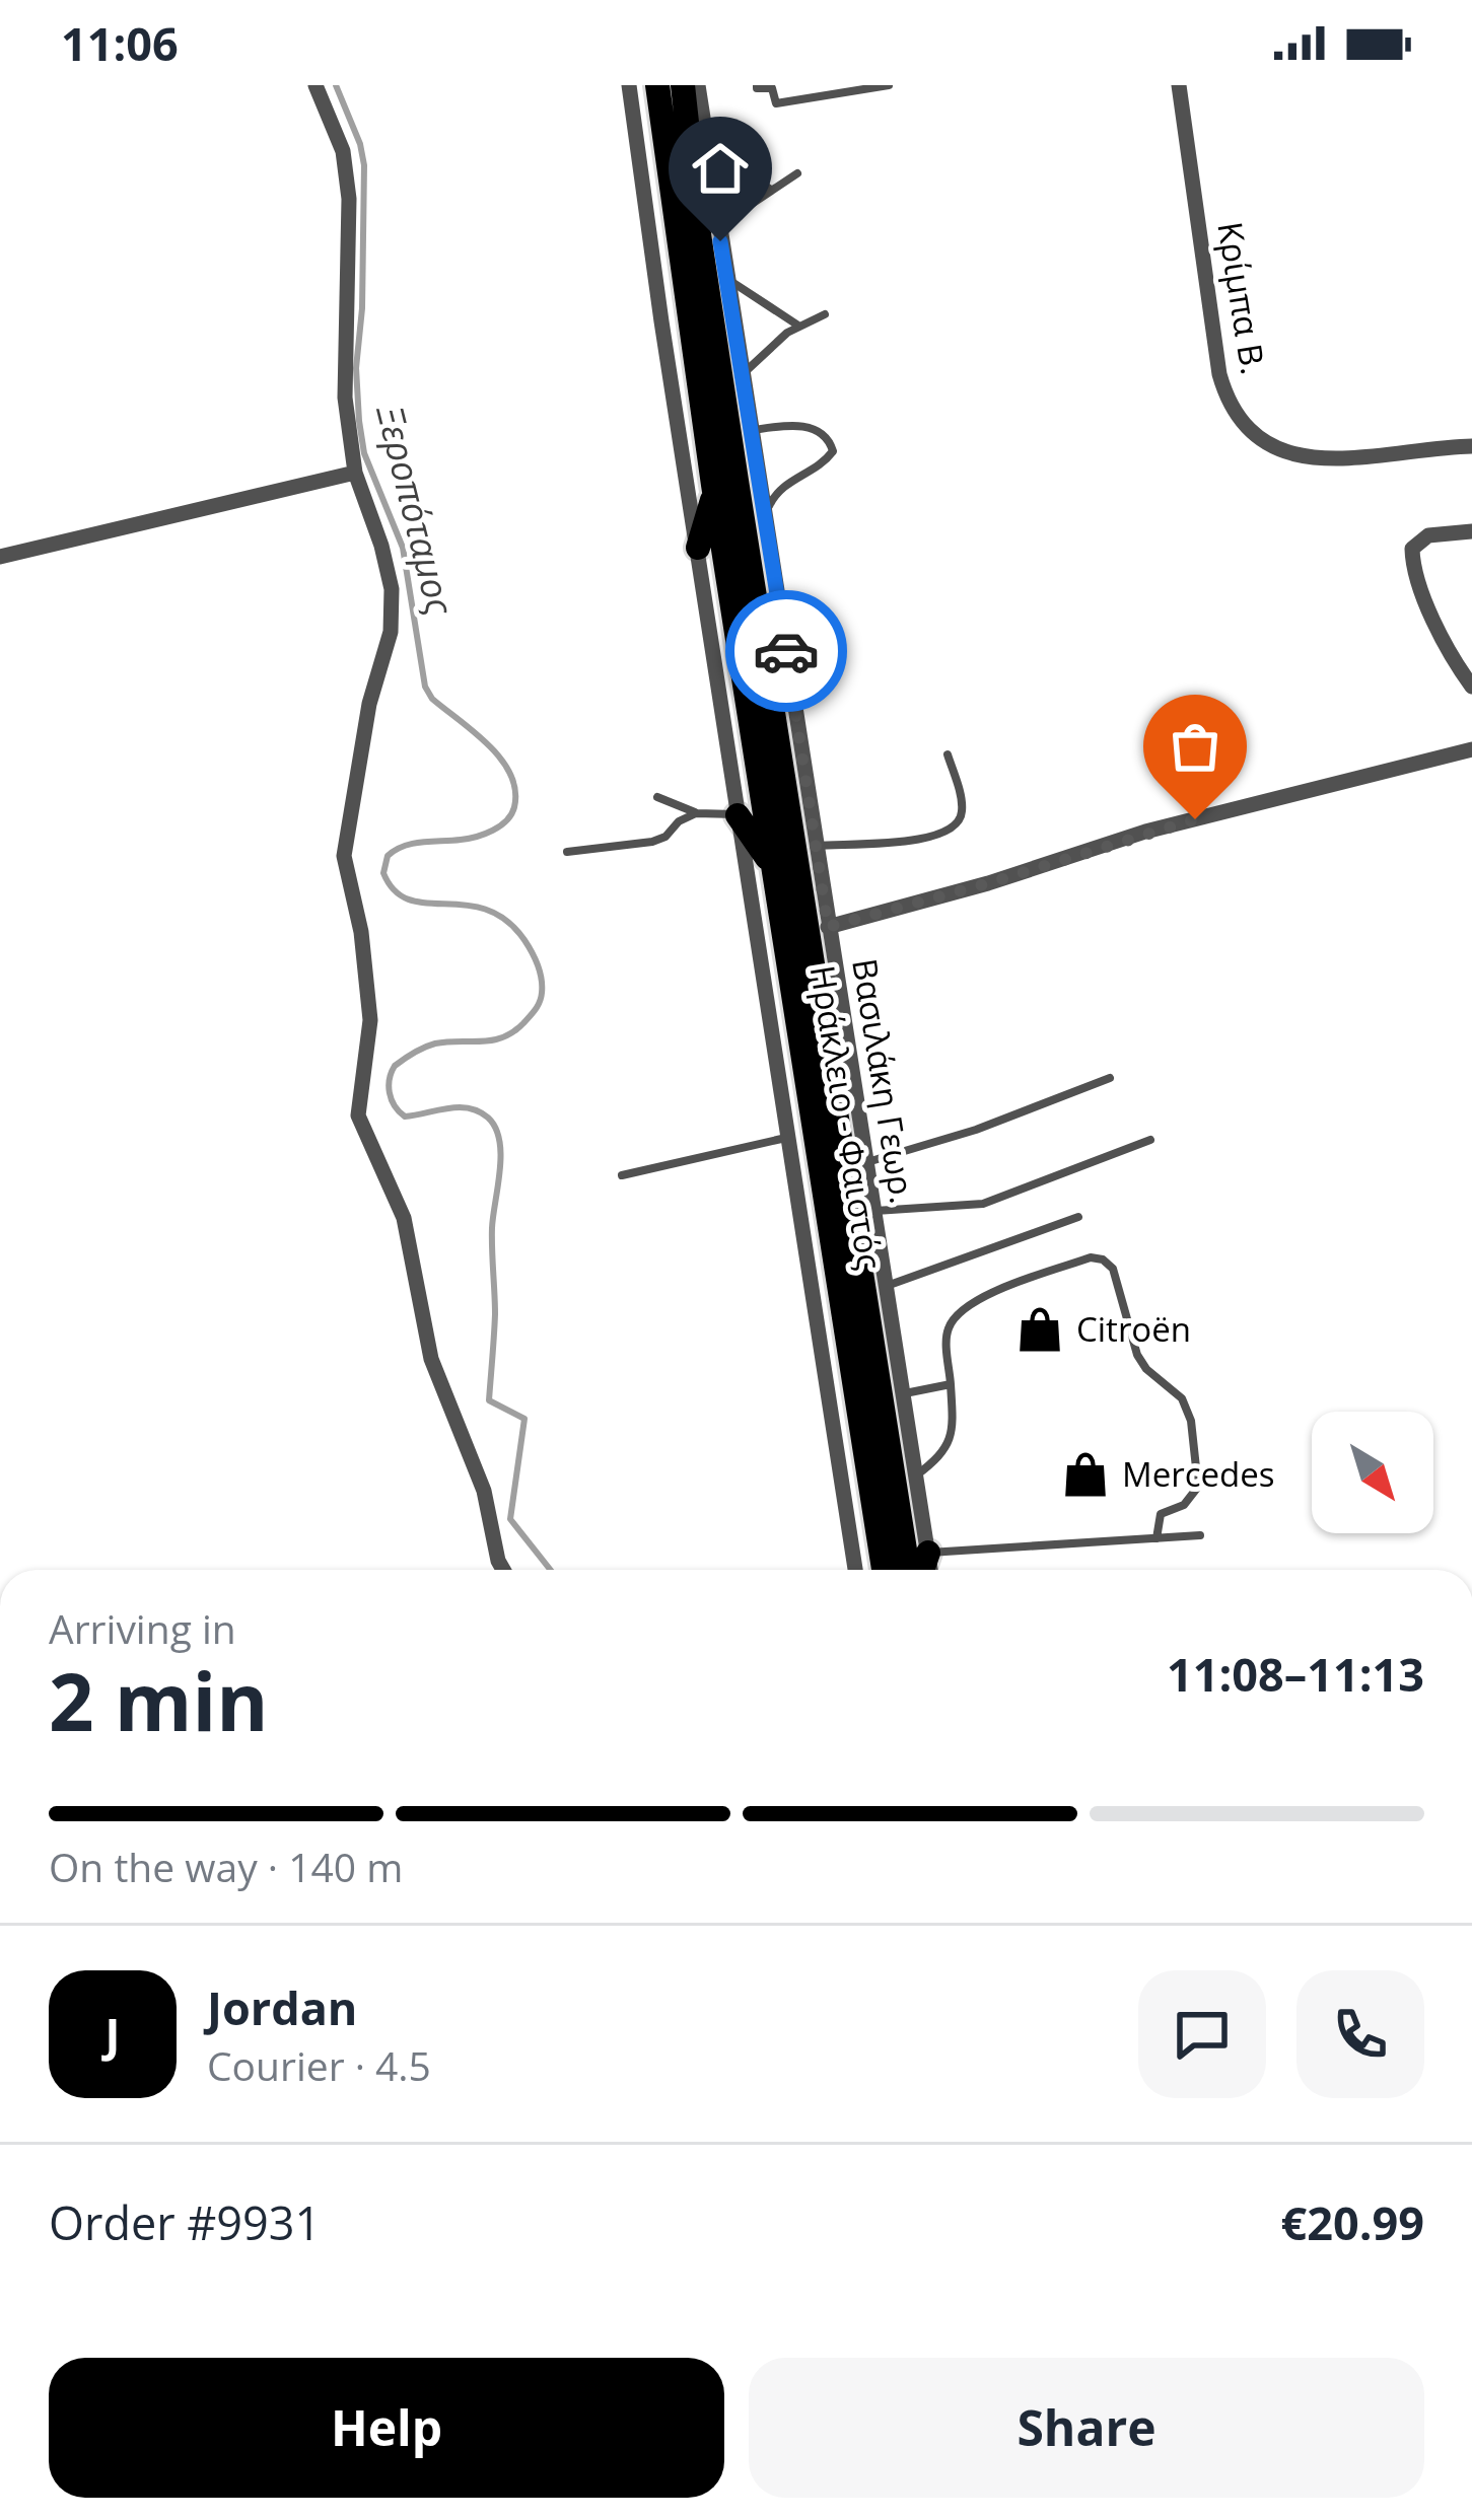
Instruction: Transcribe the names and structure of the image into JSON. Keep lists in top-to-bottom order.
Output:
{
  "streets": {
    "main road": ["Ηράκλειο - Φαιστός"],
    "street": ["Κρίμπα Β.", "Βασιλάκη Γεωρ."]
  },
  "crossings": [
    ["Βασιλάκη Γεωρ.", "Ηράκλειο - Φαιστός"]
  ],
  "water": ["Ξεροπόταμος"],
  "places": {
    "shop": ["Citroën", "Mercedes"]
  },
  "north": "bottom right",
  "page": {
    "status": "11:06",
    "heading": ["2 min", "Arriving in", "11:08–11:13"],
    "panel": [
      "Jordan",
      "Courier · 4.5",
      "Order #9931",
      "€20.99"
    ],
    "bar": "On the way · 140 m",
    "round": "J",
    "buttons": ["Help", "Share"]
  }
}
